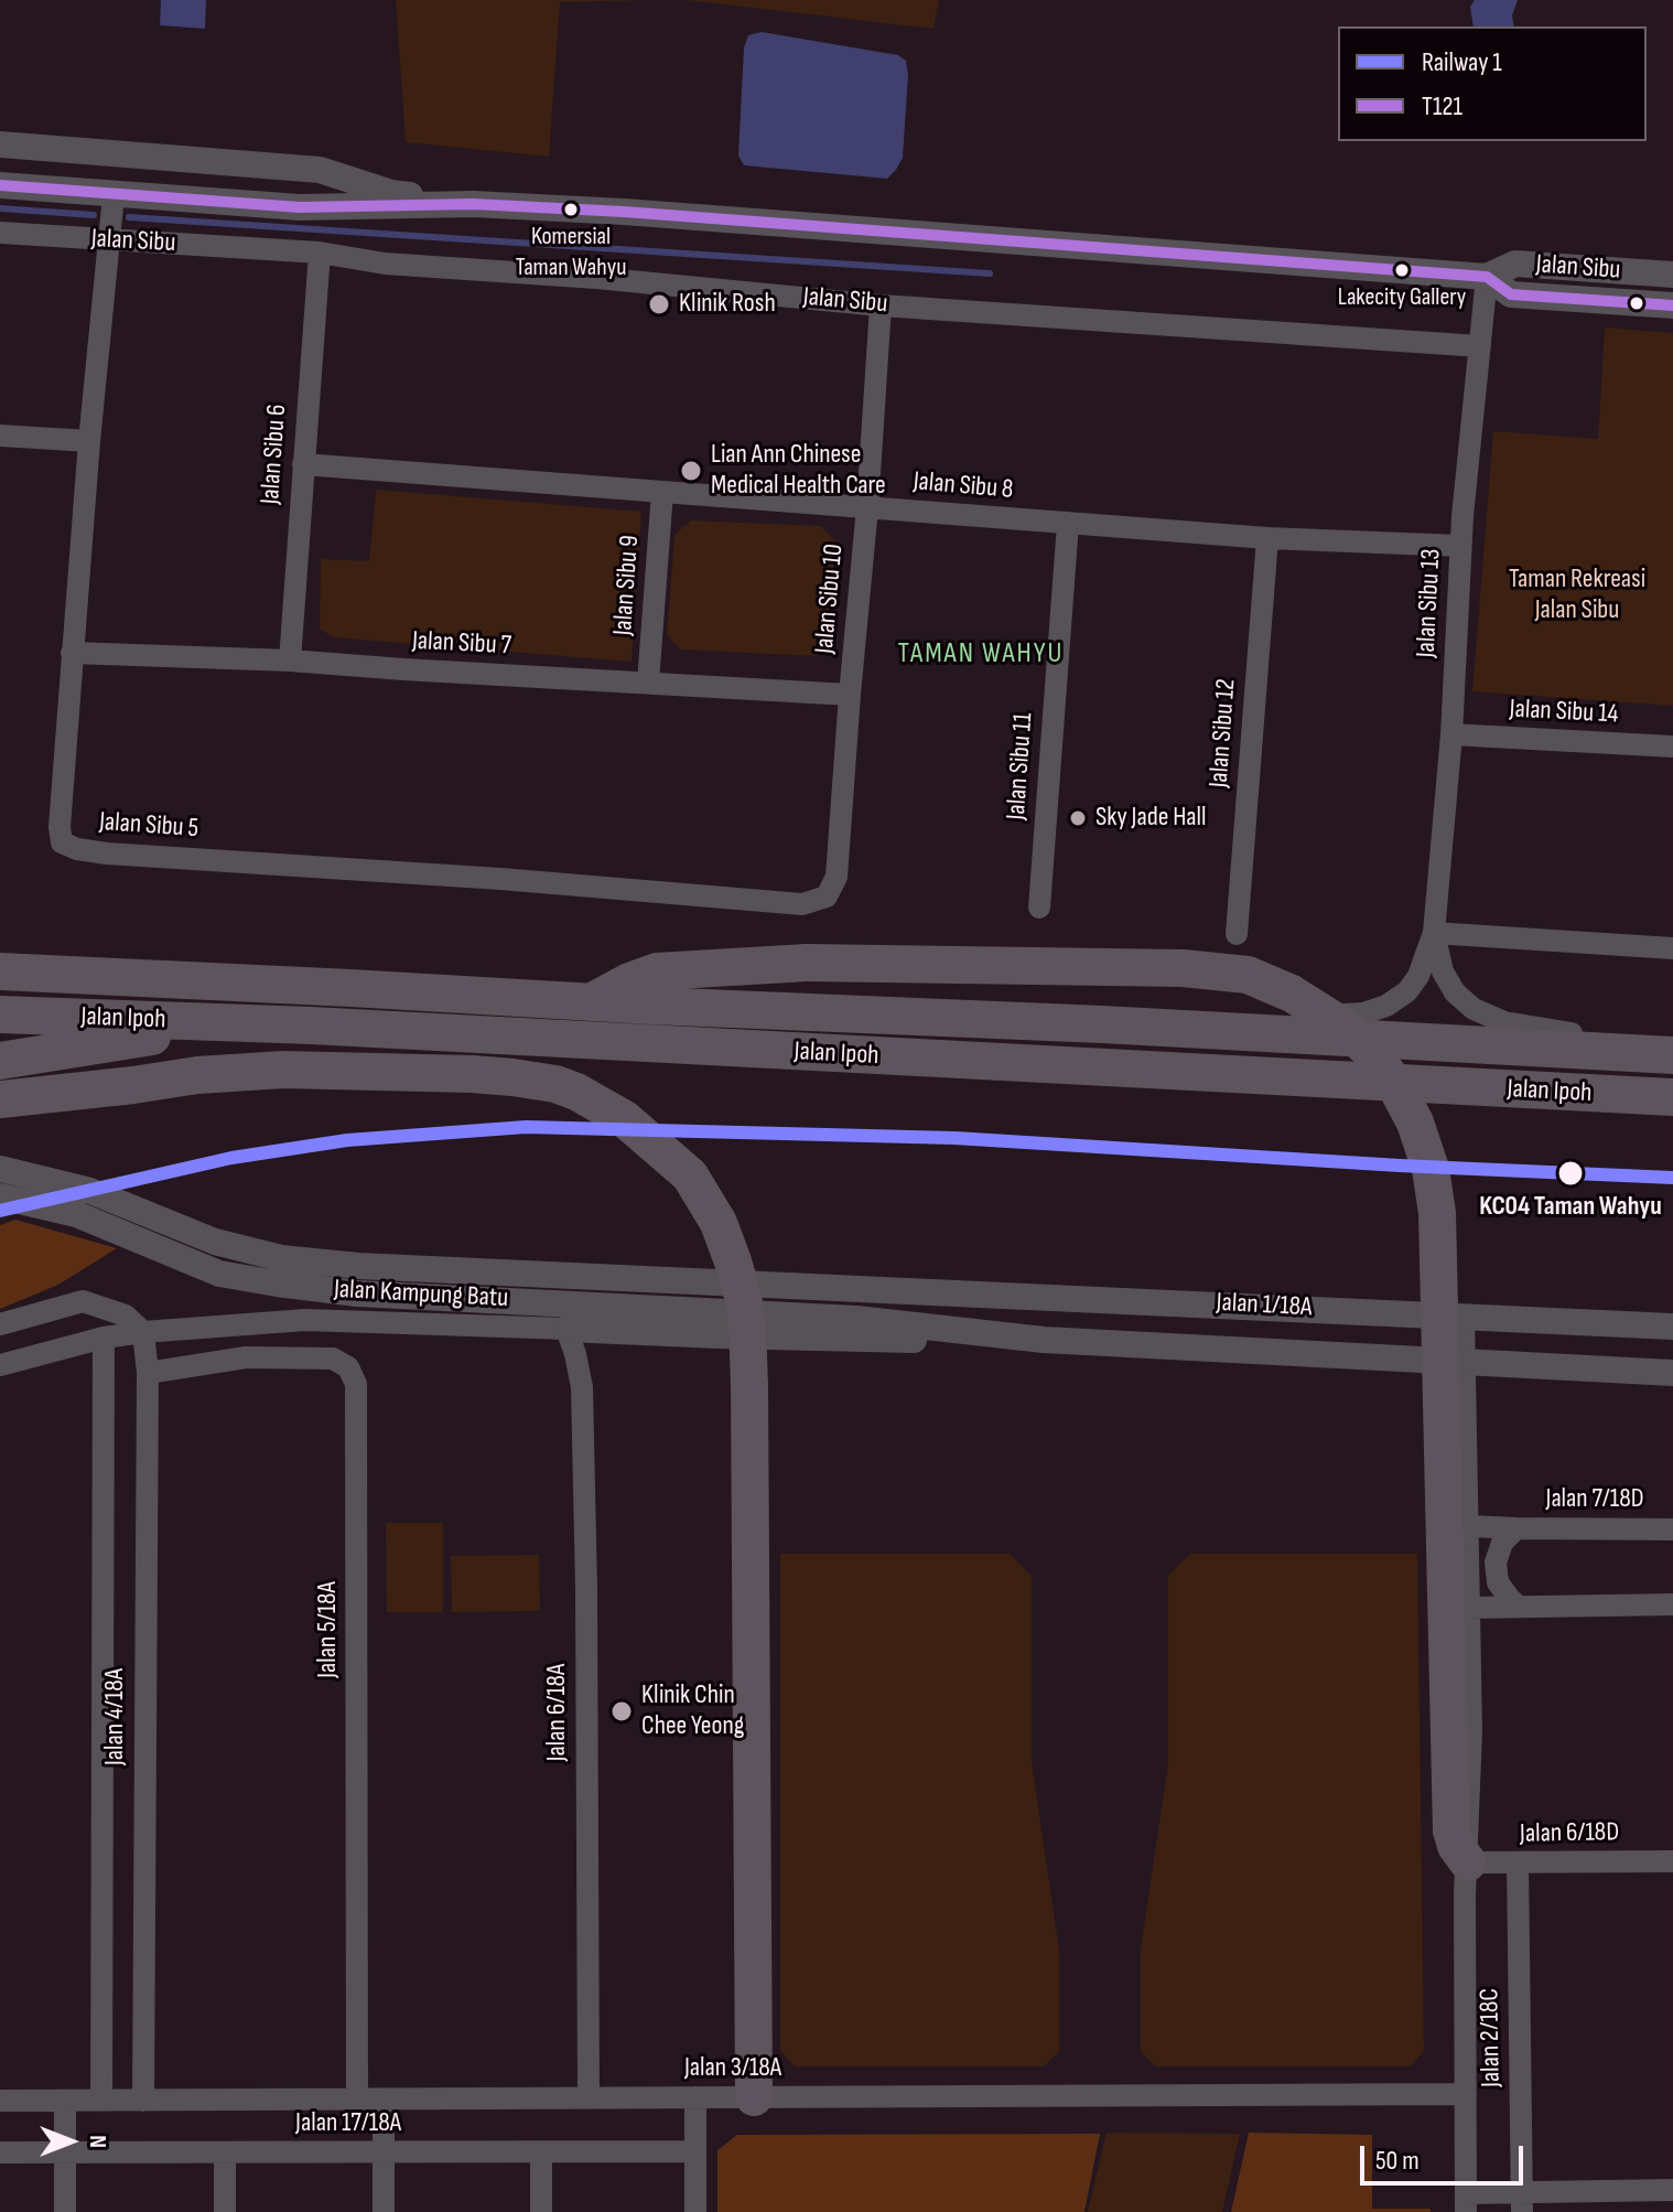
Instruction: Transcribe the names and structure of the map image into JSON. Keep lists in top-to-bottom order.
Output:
{
  "streets": {
    "highway": ["Jalan Ipoh"],
    "street": [
      "Jalan Sibu",
      "Jalan Sibu 6",
      "Jalan Sibu 8",
      "Jalan Sibu 9",
      "Jalan Sibu 10",
      "Jalan Sibu 13",
      "Jalan Sibu 7",
      "Jalan Sibu 14",
      "Jalan Sibu 12",
      "Jalan Sibu 11",
      "Jalan Sibu 5",
      "Jalan Kampung Batu",
      "Jalan 1/18A",
      "Jalan 7/18D",
      "Jalan 5/18A",
      "Jalan 6/18A",
      "Jalan 4/18A",
      "Jalan 6/18D",
      "Jalan 2/18C",
      "Jalan 3/18A",
      "Jalan 17/18A"
    ]
  },
  "crossings": [
    ["Jalan Sibu", "Jalan Sibu 6"],
    ["Jalan Sibu", "Jalan Sibu 10"],
    ["Jalan Sibu", "Jalan Sibu 13"],
    ["Jalan Sibu", "Jalan Sibu 5"],
    ["Jalan Sibu 6", "Jalan Sibu 8"],
    ["Jalan Sibu 6", "Jalan Sibu 7"],
    ["Jalan Sibu 8", "Jalan Sibu 9"],
    ["Jalan Sibu 8", "Jalan Sibu 10"],
    ["Jalan Sibu 8", "Jalan Sibu 13"],
    ["Jalan Sibu 8", "Jalan Sibu 12"],
    ["Jalan Sibu 8", "Jalan Sibu 11"],
    ["Jalan Sibu 9", "Jalan Sibu 7"],
    ["Jalan Sibu 10", "Jalan Sibu 7"],
    ["Jalan Sibu 10", "Jalan Sibu 5"],
    ["Jalan Sibu 13", "Jalan Sibu 14"],
    ["Jalan Sibu 13", "Jalan Ipoh"],
    ["Jalan Sibu 7", "Jalan Sibu 5"],
    ["Jalan Kampung Batu", "Jalan 1/18A"],
    ["Jalan 5/18A", "Jalan 4/18A"],
    ["Jalan 5/18A", "Jalan 3/18A"],
    ["Jalan 6/18A", "Jalan 3/18A"],
    ["Jalan 4/18A", "Jalan 3/18A"],
    ["Jalan 6/18D", "Jalan 2/18C"]
  ],
  "districts": ["TAMAN WAHYU"],
  "parks": ["Taman Rekreasi Jalan Sibu"],
  "places": [
    "Komersial Taman Wahyu",
    "Lakecity Gallery",
    "Klinik Rosh",
    "Lian Ann Chinese Medical Health Care",
    "Sky Jade Hall",
    "KC04 Taman Wahyu",
    "Klinik Chin Chee Yeong"
  ],
  "lines": ["transit line T121", "rail line 1"],
  "legend": ["Railway 1", "T121"],
  "scale_bar": "50 m",
  "north": "right"
}
